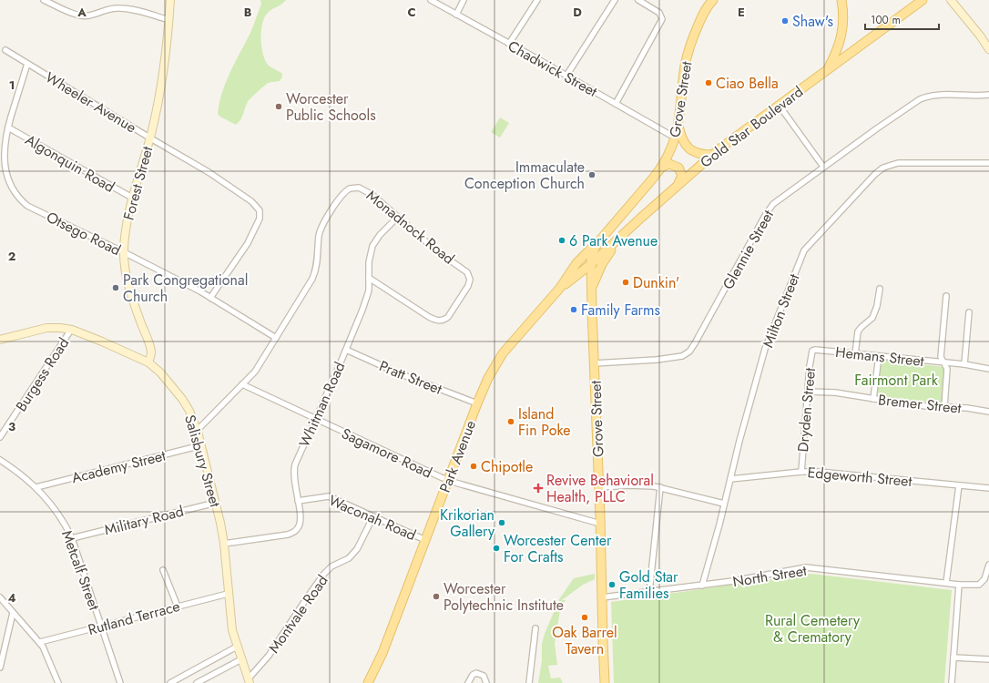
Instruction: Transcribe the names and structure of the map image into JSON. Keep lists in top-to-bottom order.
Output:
{
  "streets": {
    "main road": [
      "Grove Street",
      "Gold Star Boulevard",
      "Forest Street",
      "Park Avenue",
      "Salisbury Street"
    ],
    "street": [
      "Chadwick Street",
      "Wheeler Avenue",
      "Algonquin Road",
      "Monadnock Road",
      "Otsego Road",
      "Glennie Street",
      "Milton Street",
      "Hemans Street",
      "Burgess Road",
      "Pratt Street",
      "Bremer Street",
      "Whitman Road",
      "Dryden Street",
      "Sagamore Road",
      "Academy Street",
      "Edgeworth Street",
      "Waconah Road",
      "Military Road",
      "Metcalf Street",
      "North Street",
      "Montvale Road",
      "Rutland Terrace"
    ]
  },
  "crossings": [
    ["Chadwick Street", "Grove Street"],
    ["Grove Street", "Gold Star Boulevard"],
    ["Grove Street", "Glennie Street"],
    ["Grove Street", "Sagamore Road"],
    ["Grove Street", "Park Avenue"],
    ["Grove Street", "North Street"],
    ["Wheeler Avenue", "Forest Street"],
    ["Wheeler Avenue", "Otsego Road"],
    ["Gold Star Boulevard", "Park Avenue"],
    ["Algonquin Road", "Forest Street"],
    ["Algonquin Road", "Otsego Road"],
    ["Forest Street", "Otsego Road"],
    ["Forest Street", "Salisbury Street"],
    ["Monadnock Road", "Otsego Road"],
    ["Monadnock Road", "Whitman Road"],
    ["Monadnock Road", "Sagamore Road"],
    ["Monadnock Road", "Salisbury Street"],
    ["Milton Street", "Edgeworth Street"],
    ["Milton Street", "North Street"],
    ["Hemans Street", "Dryden Street"],
    ["Burgess Road", "Salisbury Street"],
    ["Pratt Street", "Whitman Road"],
    ["Pratt Street", "Park Avenue"],
    ["Bremer Street", "Dryden Street"],
    ["Whitman Road", "Sagamore Road"],
    ["Whitman Road", "Salisbury Street"],
    ["Whitman Road", "Waconah Road"],
    ["Dryden Street", "Edgeworth Street"],
    ["Sagamore Road", "Park Avenue"],
    ["Park Avenue", "Waconah Road"],
    ["Salisbury Street", "Academy Street"],
    ["Salisbury Street", "Military Road"],
    ["Salisbury Street", "Montvale Road"],
    ["Salisbury Street", "Rutland Terrace"],
    ["Academy Street", "Metcalf Street"],
    ["Waconah Road", "Montvale Road"],
    ["Military Road", "Metcalf Street"],
    ["Metcalf Street", "Rutland Terrace"]
  ],
  "parks": ["Fairmont Park", "Rural Cemetery & Crematory"],
  "places": {
    "other": [
      "Shaw's",
      "Ciao Bella",
      "Worcester Public Schools",
      "Immaculate Conception Church",
      "6 Park Avenue",
      "Dunkin'",
      "Park Congregational Church",
      "Family Farms",
      "Island Fin Poke",
      "Chipotle",
      "Krikorian Gallery",
      "Worcester Center For Crafts",
      "Gold Star Families",
      "Worcester Polytechnic Institute",
      "Oak Barrel Tavern"
    ],
    "health": ["Revive Behavioral Health, PLLC"]
  },
  "scale_bar": "100 m",
  "grid": {
    "columns": [
      "A",
      "B",
      "C",
      "D",
      "E"
    ],
    "rows": [
      "1",
      "2",
      "3",
      "4"
    ]
  }
}
